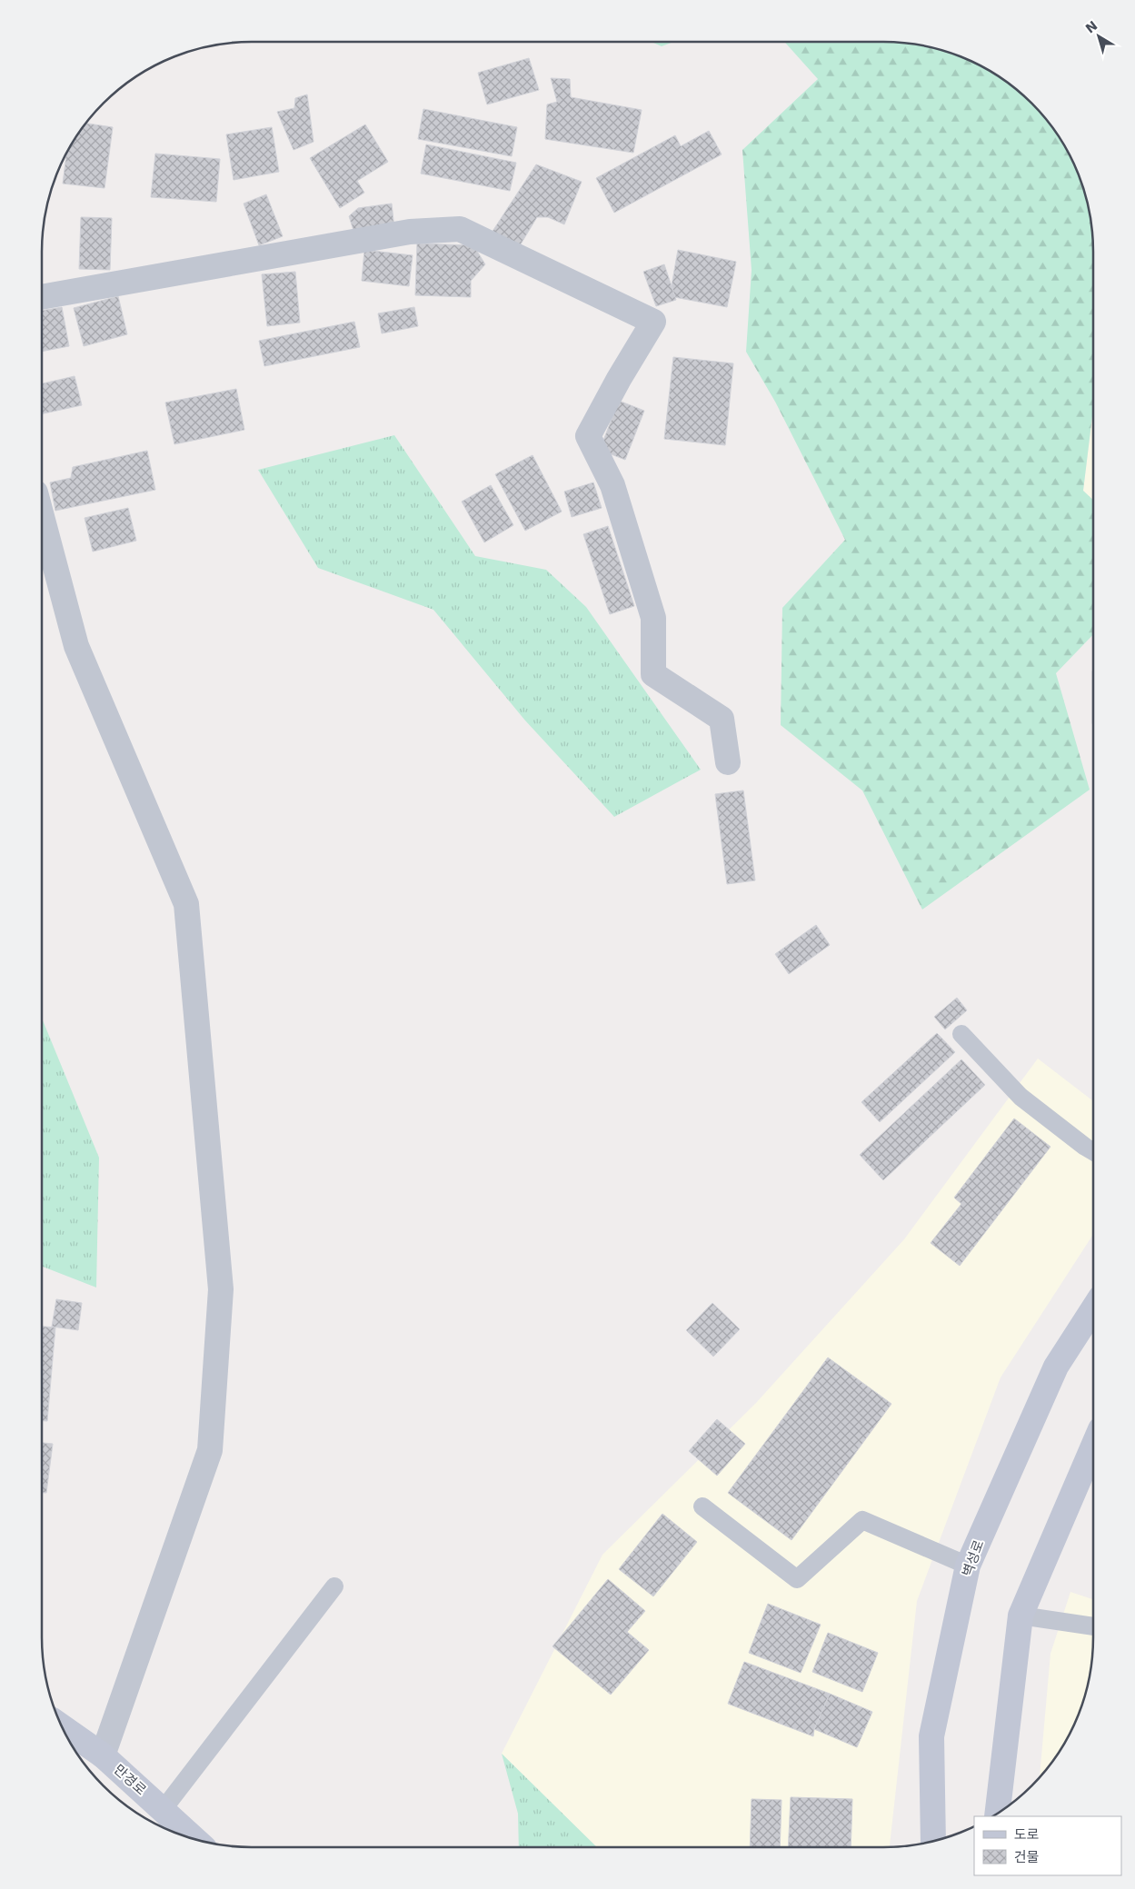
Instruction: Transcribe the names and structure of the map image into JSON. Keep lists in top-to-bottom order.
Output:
{
  "streets": {
    "main road": ["벽성로", "만경로"]
  },
  "legend": ["도로", "건물"],
  "north": "top left"
}
